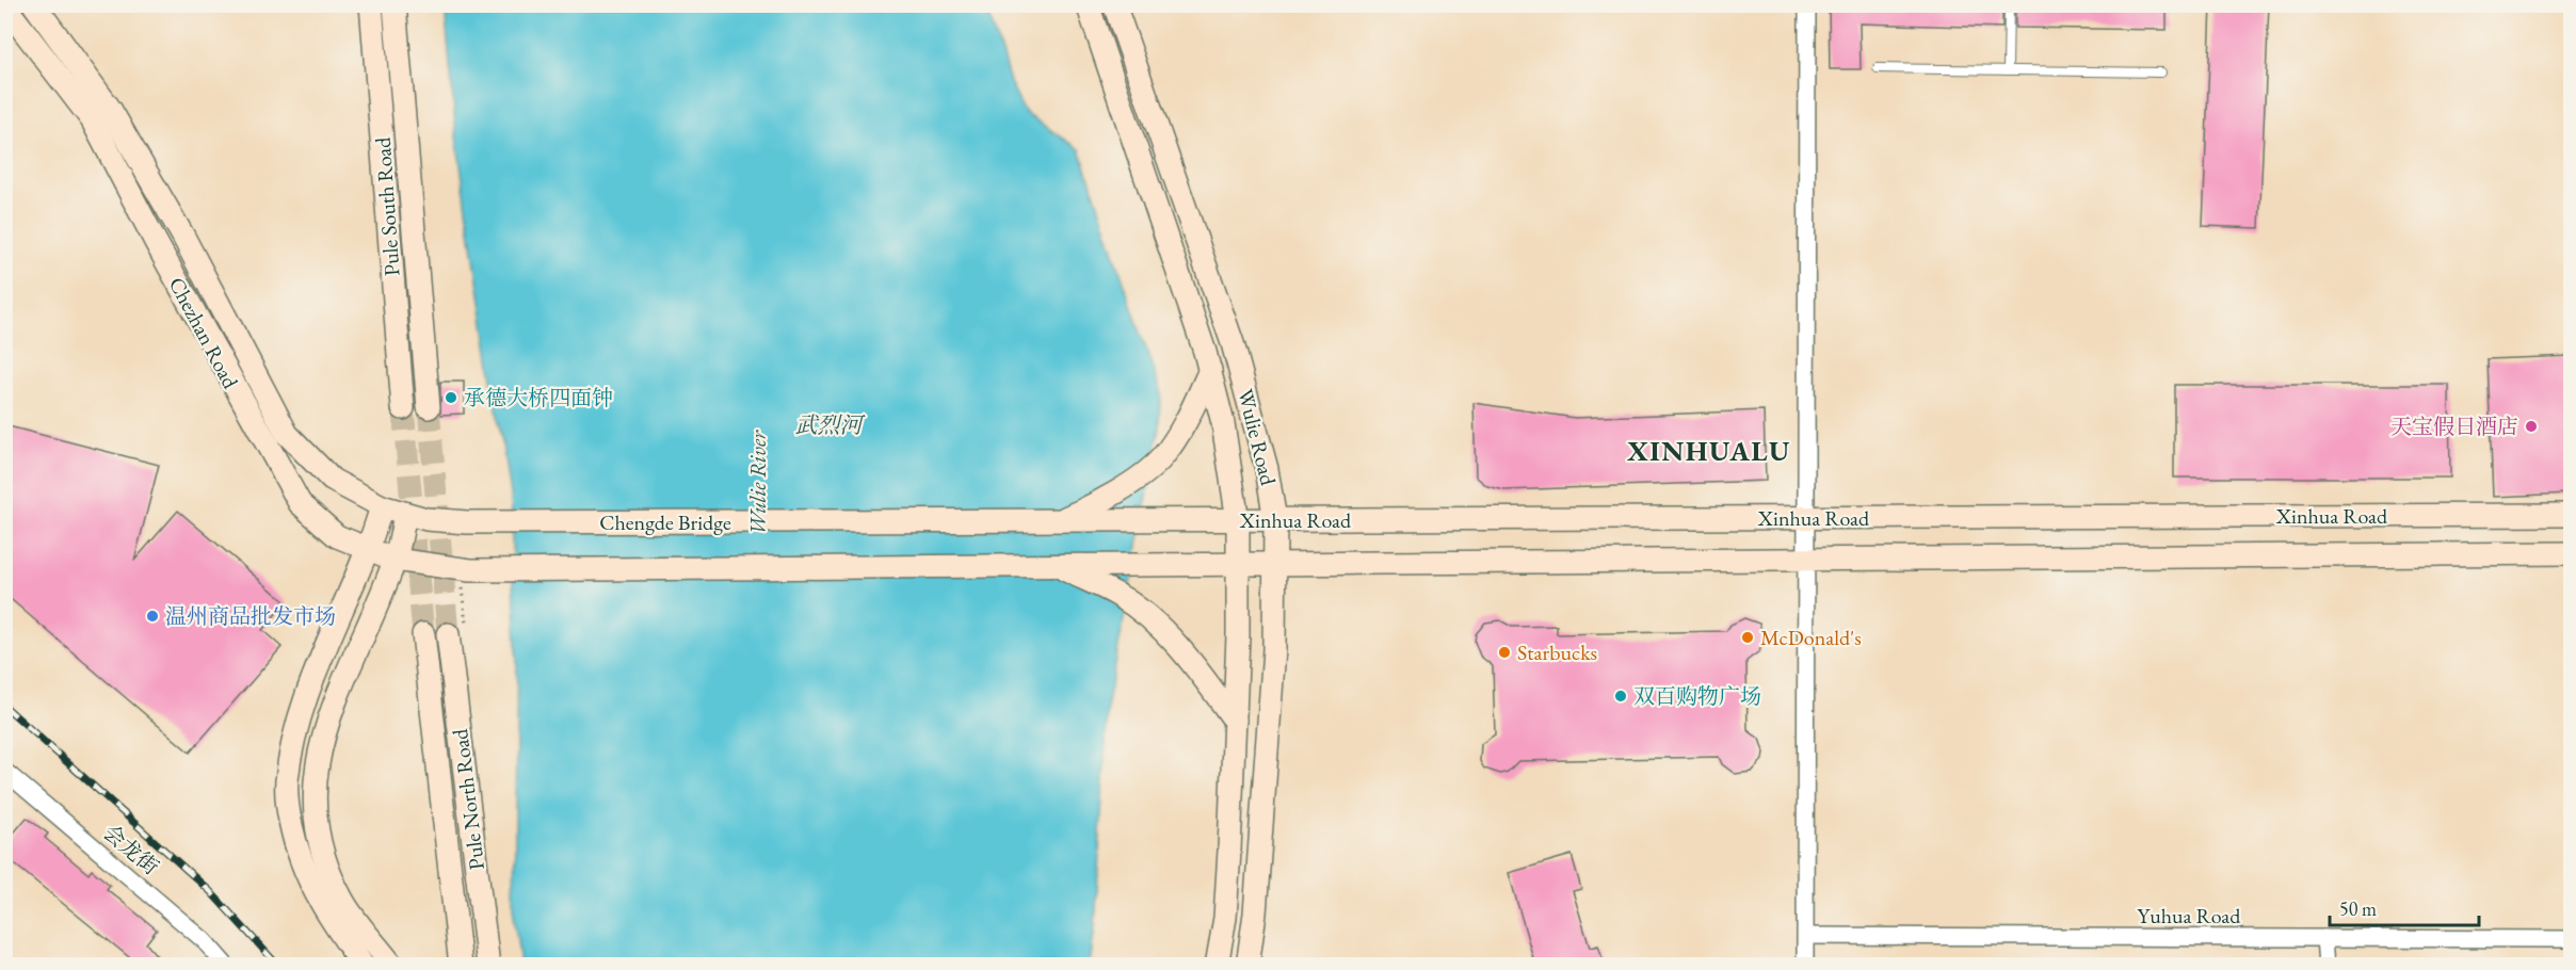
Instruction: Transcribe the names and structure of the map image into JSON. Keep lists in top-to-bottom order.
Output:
{
  "streets": {
    "main road": [
      "Pule South Road",
      "Chezhan Road",
      "Wulie Road",
      "Xinhua Road",
      "Chengde Bridge",
      "Pule North Road"
    ],
    "street": ["会龙街", "Yuhua Road"]
  },
  "crossings": [
    ["Chezhan Road", "Xinhua Road"],
    ["Chezhan Road", "Chengde Bridge"],
    ["Wulie Road", "Xinhua Road"],
    ["Xinhua Road", "Chengde Bridge"]
  ],
  "districts": ["XINHUALU"],
  "water": ["武烈河", "Wulie River"],
  "places": [
    "承德大桥四面钟",
    "天宝假日酒店",
    "温州商品批发市场",
    "McDonald's",
    "Starbucks",
    "双百购物广场"
  ],
  "scale_bar": "50 m"
}
